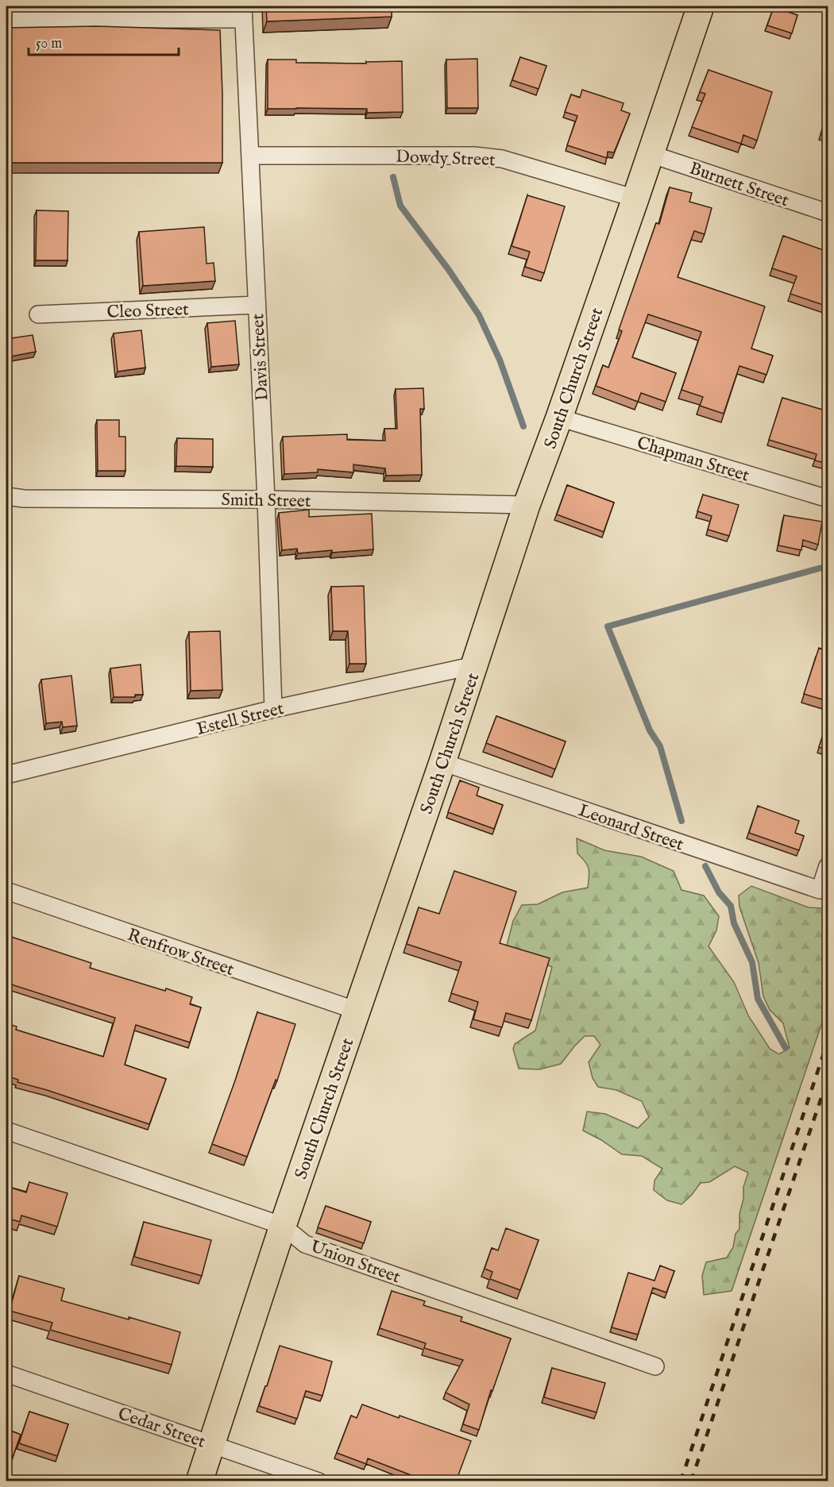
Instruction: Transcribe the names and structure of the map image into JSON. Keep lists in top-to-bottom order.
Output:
{
  "streets": {
    "main road": ["South Church Street"],
    "street": [
      "Dowdy Street",
      "Burnett Street",
      "Cleo Street",
      "Davis Street",
      "Chapman Street",
      "Smith Street",
      "Estell Street",
      "Leonard Street",
      "Renfrow Street",
      "Union Street",
      "Cedar Street"
    ]
  },
  "crossings": [
    ["Dowdy Street", "Davis Street"],
    ["Dowdy Street", "South Church Street"],
    ["Burnett Street", "South Church Street"],
    ["Cleo Street", "Davis Street"],
    ["Davis Street", "Smith Street"],
    ["Davis Street", "Estell Street"],
    ["South Church Street", "Chapman Street"],
    ["South Church Street", "Smith Street"],
    ["South Church Street", "Estell Street"],
    ["South Church Street", "Leonard Street"],
    ["South Church Street", "Renfrow Street"],
    ["South Church Street", "Union Street"],
    ["South Church Street", "Cedar Street"]
  ],
  "scale_bar": "50 m"
}
